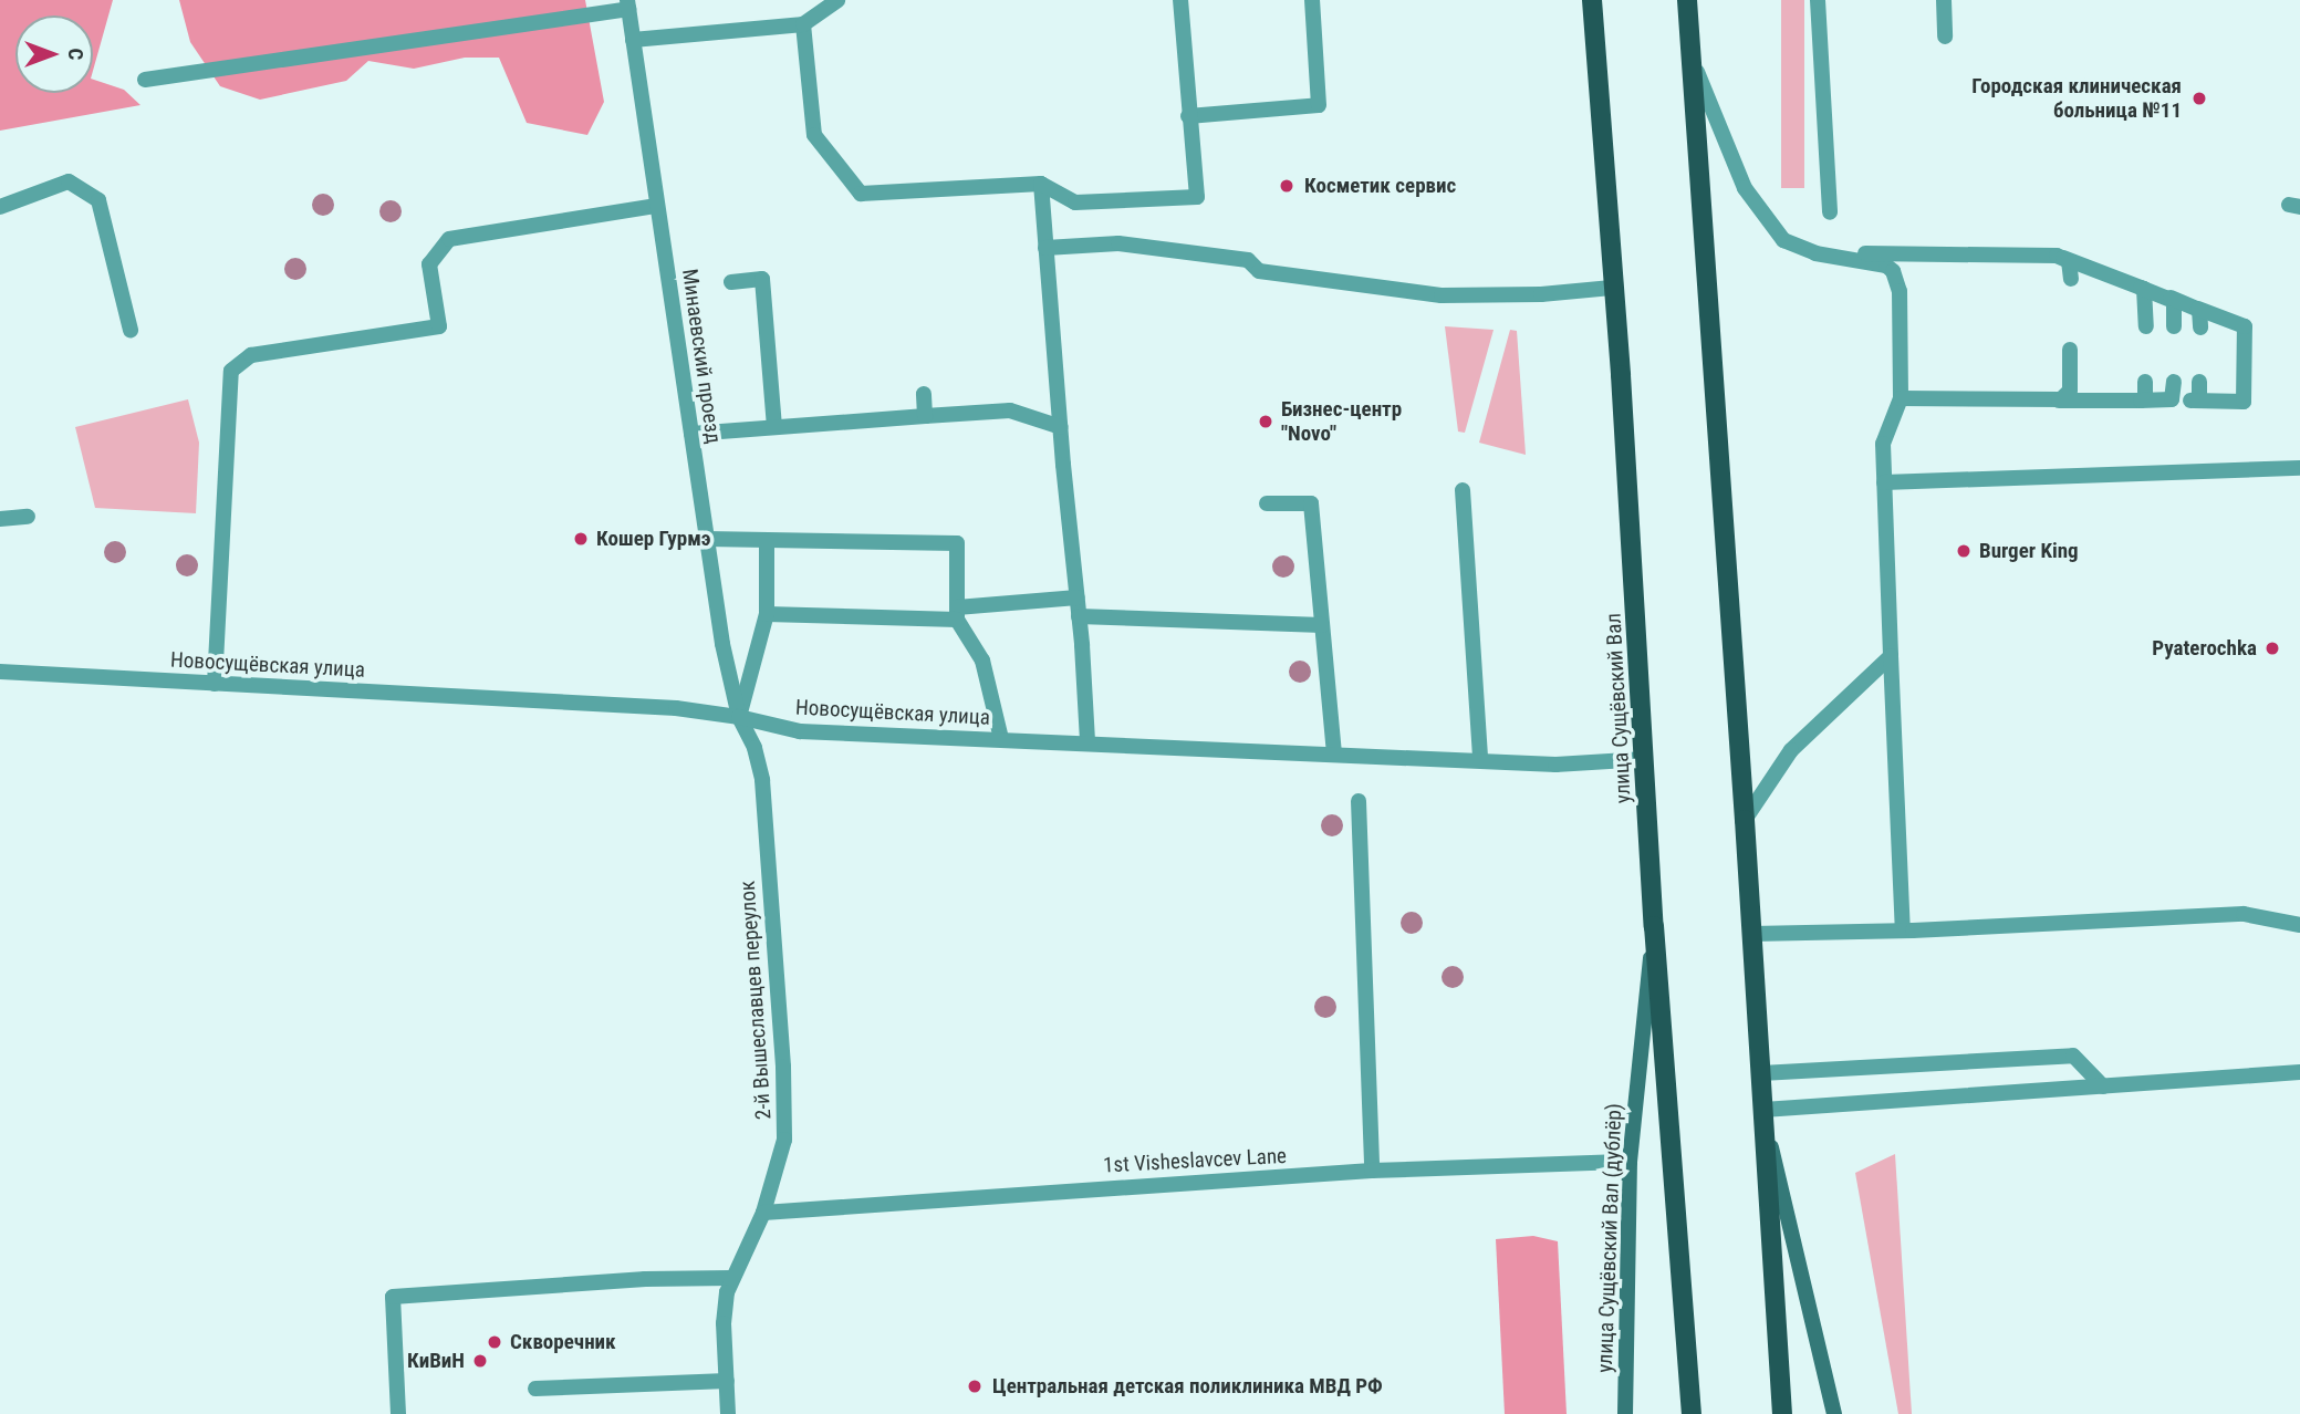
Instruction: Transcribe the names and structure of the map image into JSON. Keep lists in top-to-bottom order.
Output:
{
  "streets": {
    "main road": ["улица Сущёвский Вал", "улица Сущёвский Вал (дублёр)"],
    "street": [
      "Минаевский проезд",
      "Новосущёвская улица",
      "2-й Вышеславцев переулок",
      "1st Visheslavcev Lane"
    ]
  },
  "crossings": [
    ["Минаевский проезд", "Новосущёвская улица"],
    ["Минаевский проезд", "2-й Вышеславцев переулок"],
    ["Новосущёвская улица", "улица Сущёвский Вал"],
    ["Новосущёвская улица", "2-й Вышеславцев переулок"],
    ["улица Сущёвский Вал", "улица Сущёвский Вал (дублёр)"],
    ["2-й Вышеславцев переулок", "1st Visheslavcev Lane"],
    ["1st Visheslavcev Lane", "улица Сущёвский Вал (дублёр)"]
  ],
  "places": [
    "Городская клиническая больница №11",
    "Косметик сервис",
    "Бизнес-центр \"Novo\"",
    "Кошер Гурмэ",
    "Burger King",
    "Pyaterochka",
    "Скворечник",
    "КиВиН",
    "Центральная детская поликлиника МВД РФ"
  ],
  "north": "right"
}
